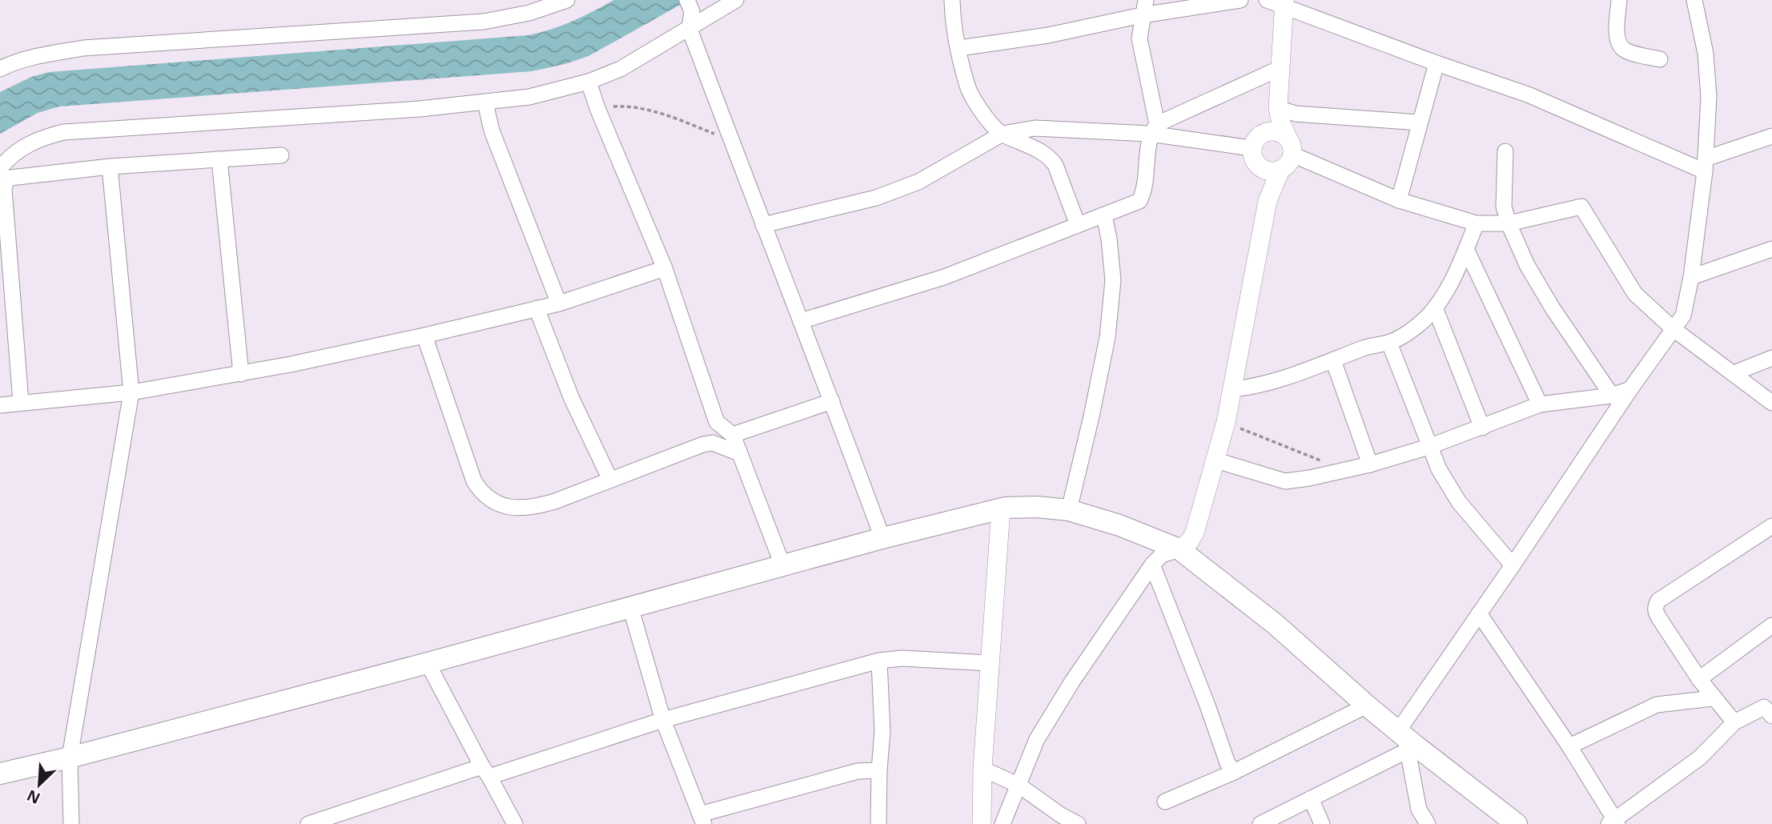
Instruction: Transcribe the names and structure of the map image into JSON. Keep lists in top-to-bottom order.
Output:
{
  "north": "bottom left"
}
